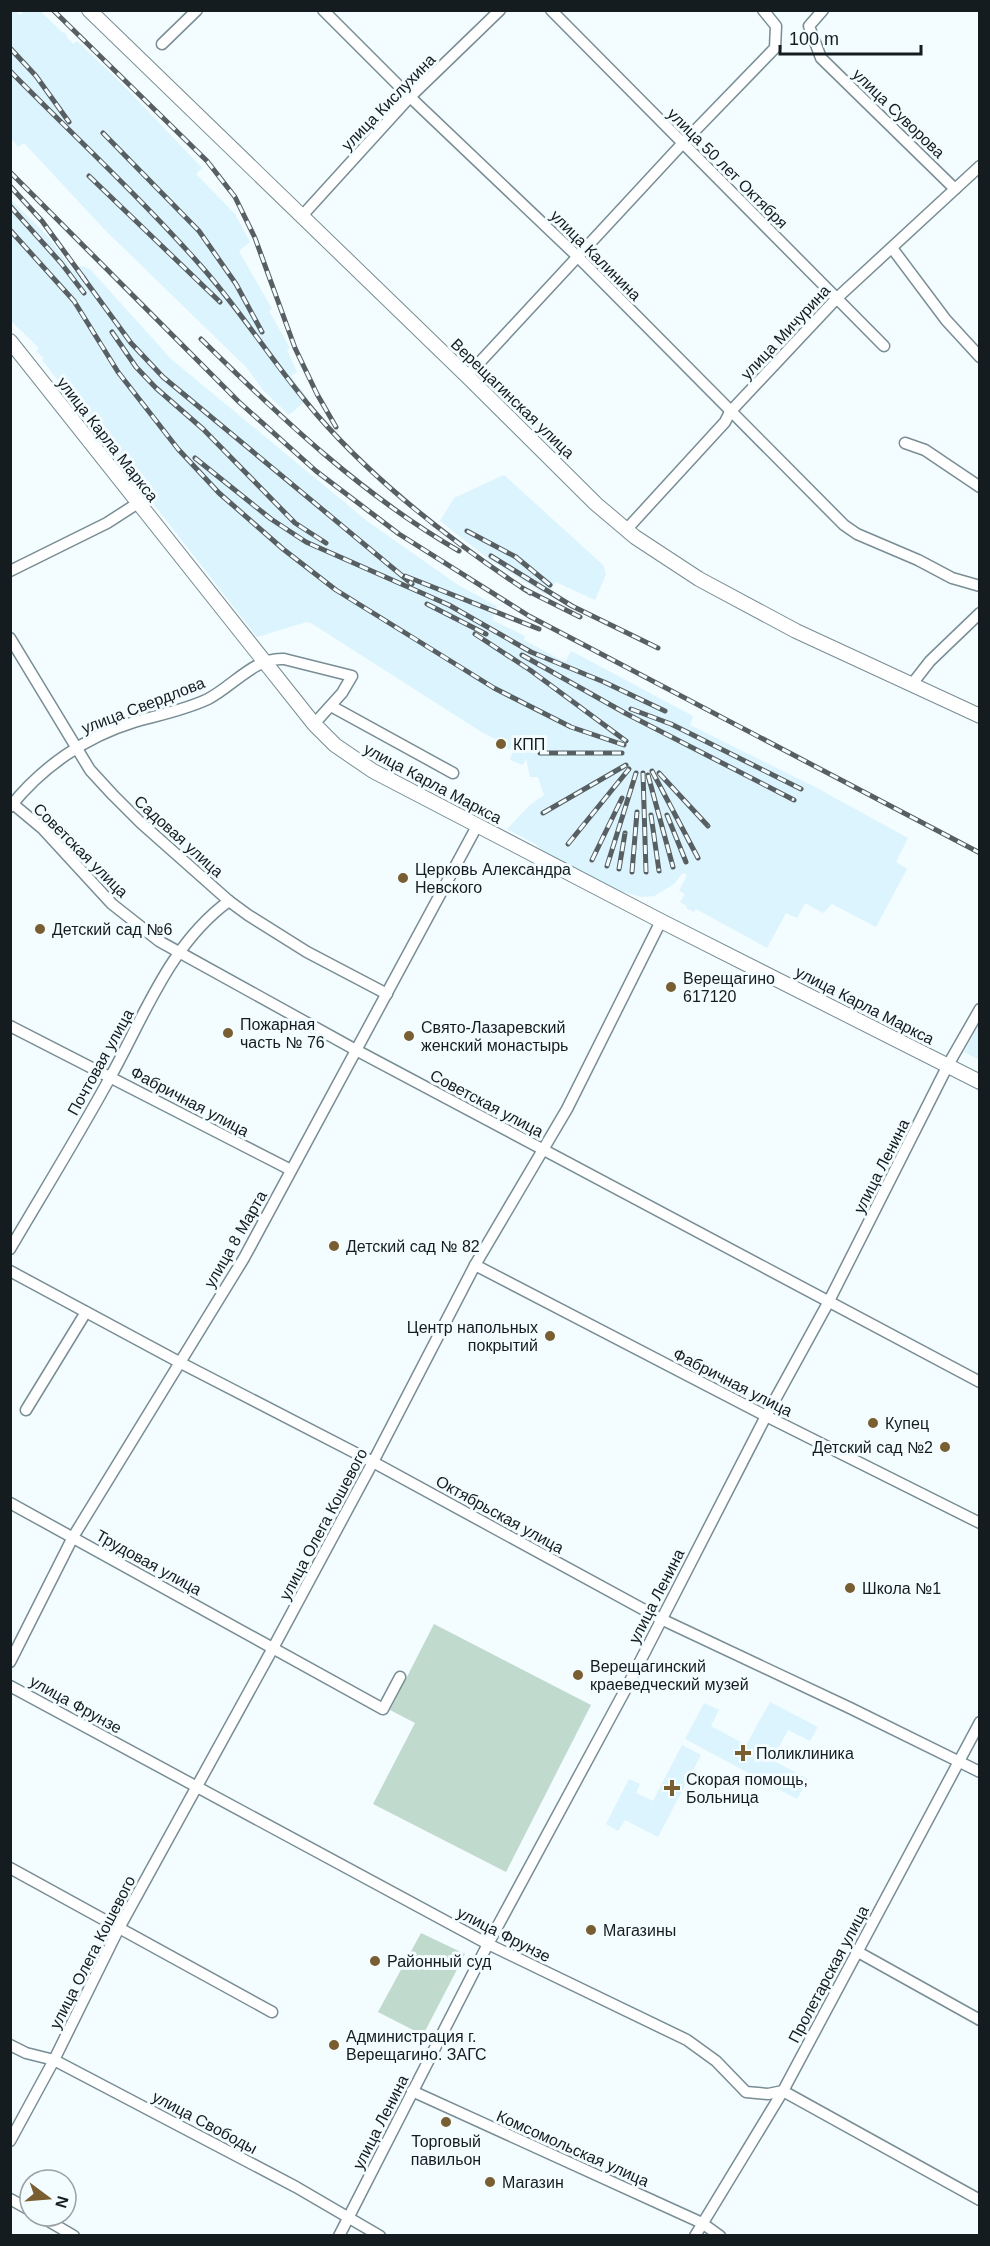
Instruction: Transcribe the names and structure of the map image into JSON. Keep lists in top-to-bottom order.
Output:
{
  "streets": {
    "main road": ["Верещагинская улица", "улица Карла Маркса"],
    "street": [
      "улица Кислухина",
      "улица Суворова",
      "улица 50 лет Октября",
      "улица Калинина",
      "улица Мичурина",
      "улица Свердлова",
      "Садовая улица",
      "Советская улица",
      "Почтовая улица",
      "Фабричная улица",
      "улица Ленина",
      "улица 8 Марта",
      "Октябрьская улица",
      "улица Олега Кошевого",
      "Трудовая улица",
      "улица Фрунзе",
      "Пролетарская улица",
      "улица Свободы",
      "Комсомольская улица"
    ]
  },
  "crossings": [
    ["улица Кислухина", "улица Калинина"],
    ["улица Кислухина", "Верещагинская улица"],
    ["улица Суворова", "улица Мичурина"],
    ["улица 50 лет Октября", "улица Мичурина"],
    ["улица Калинина", "улица Мичурина"],
    ["улица Мичурина", "Верещагинская улица"],
    ["улица Карла Маркса", "улица Свердлова"],
    ["улица Карла Маркса", "улица Ленина"],
    ["улица Карла Маркса", "улица 8 Марта"],
    ["улица Карла Маркса", "улица Олега Кошевого"],
    ["улица Свердлова", "Садовая улица"],
    ["улица Свердлова", "Советская улица"],
    ["Садовая улица", "Почтовая улица"],
    ["Садовая улица", "улица 8 Марта"],
    ["Советская улица", "Почтовая улица"],
    ["Советская улица", "улица Ленина"],
    ["Советская улица", "улица 8 Марта"],
    ["Советская улица", "улица Олега Кошевого"],
    ["Почтовая улица", "Фабричная улица"],
    ["Фабричная улица", "улица Ленина"],
    ["Фабричная улица", "улица 8 Марта"],
    ["Фабричная улица", "улица Олега Кошевого"],
    ["улица Ленина", "Октябрьская улица"],
    ["улица Ленина", "улица Фрунзе"],
    ["улица Ленина", "улица Свободы"],
    ["улица Ленина", "Комсомольская улица"],
    ["улица 8 Марта", "Октябрьская улица"],
    ["улица 8 Марта", "Трудовая улица"],
    ["Октябрьская улица", "улица Олега Кошевого"],
    ["Октябрьская улица", "Пролетарская улица"],
    ["улица Олега Кошевого", "Трудовая улица"],
    ["улица Олега Кошевого", "улица Фрунзе"],
    ["улица Олега Кошевого", "улица Свободы"],
    ["улица Фрунзе", "Пролетарская улица"],
    ["Пролетарская улица", "Комсомольская улица"]
  ],
  "places": {
    "other": [
      "КПП",
      "Церковь Александра Невского",
      "Детский сад №6",
      "Верещагино 617120",
      "Пожарная часть № 76",
      "Свято-Лазаревский женский монастырь",
      "Детский сад № 82",
      "Центр напольных покрытий",
      "Купец",
      "Детский сад №2",
      "Школа №1",
      "Верещагинский краеведческий музей",
      "Магазины",
      "Районный суд",
      "Администрация г. Верещагино. ЗАГС",
      "Торговый павильон",
      "Магазин"
    ],
    "health": ["Поликлиника", "Скорая помощь, Больница"]
  },
  "scale_bar": "100 m",
  "north": "right"
}
